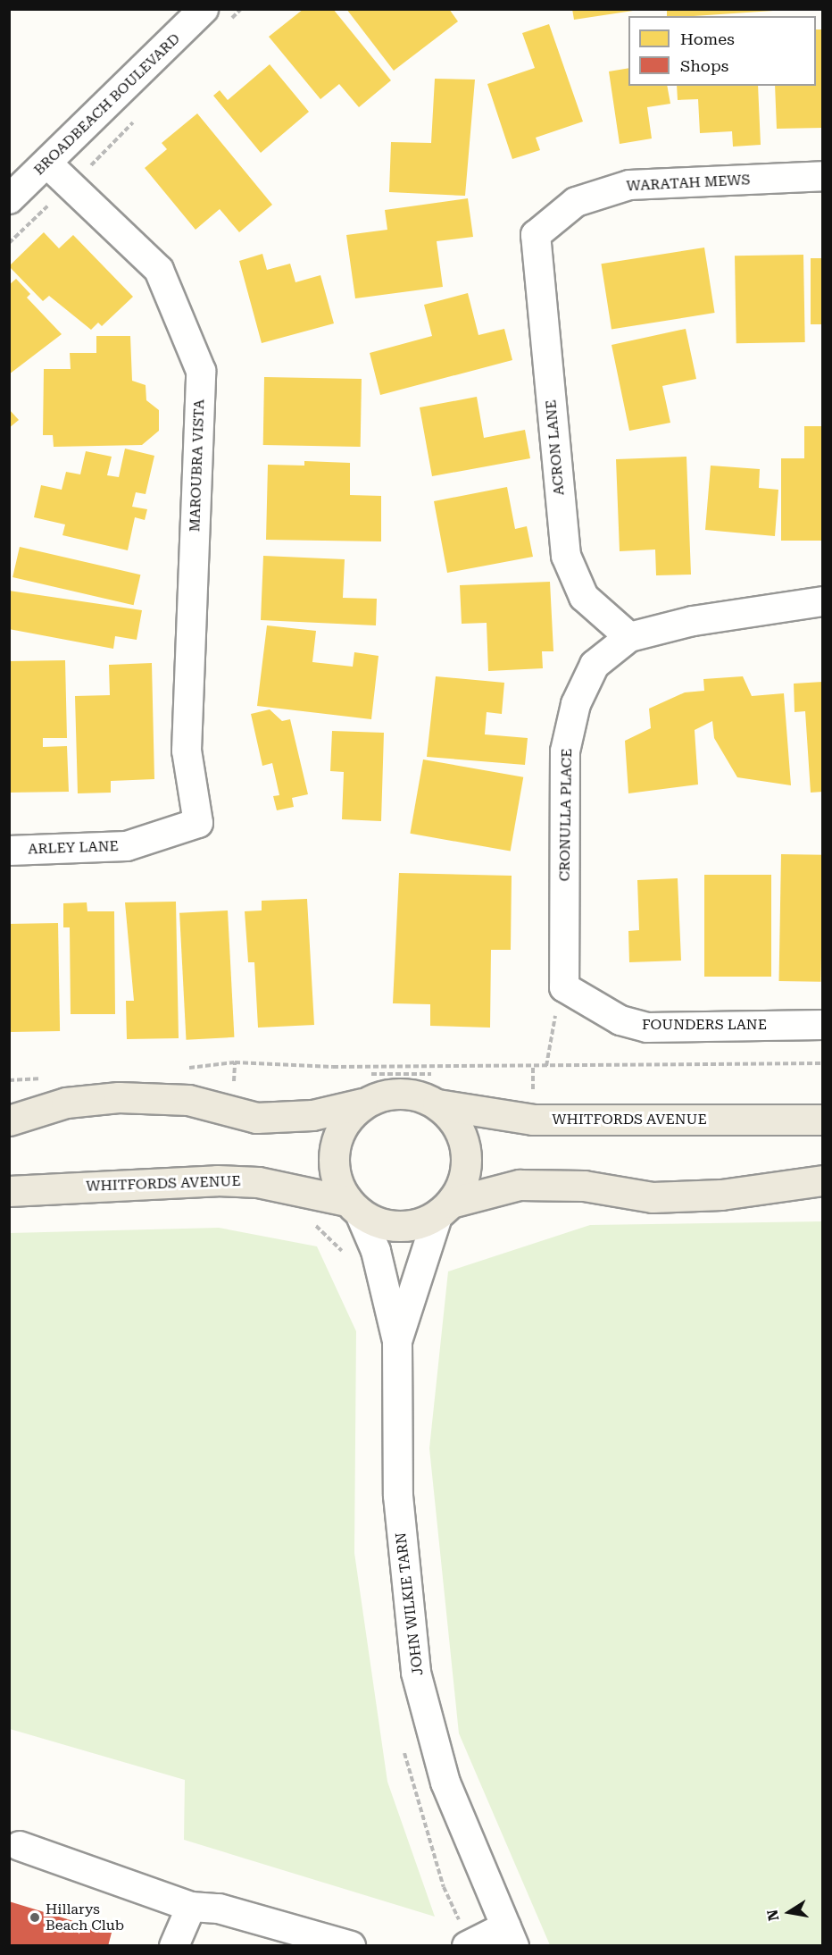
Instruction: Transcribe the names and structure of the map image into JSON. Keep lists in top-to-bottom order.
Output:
{
  "streets": {
    "main road": ["WHITFORDS AVENUE"],
    "street": [
      "BROADBEACH BOULEVARD",
      "WARATAH MEWS",
      "ACRON LANE",
      "MAROUBRA VISTA",
      "CRONULLA PLACE",
      "ARLEY LANE",
      "FOUNDERS LANE",
      "JOHN WILKIE TARN"
    ]
  },
  "crossings": [
    ["BROADBEACH BOULEVARD", "MAROUBRA VISTA"],
    ["WARATAH MEWS", "ACRON LANE"],
    ["ACRON LANE", "CRONULLA PLACE"],
    ["MAROUBRA VISTA", "ARLEY LANE"],
    ["CRONULLA PLACE", "FOUNDERS LANE"],
    ["WHITFORDS AVENUE", "JOHN WILKIE TARN"]
  ],
  "places": ["Hillarys Beach Club"],
  "legend": ["Homes", "Shops"],
  "north": "left"
}
